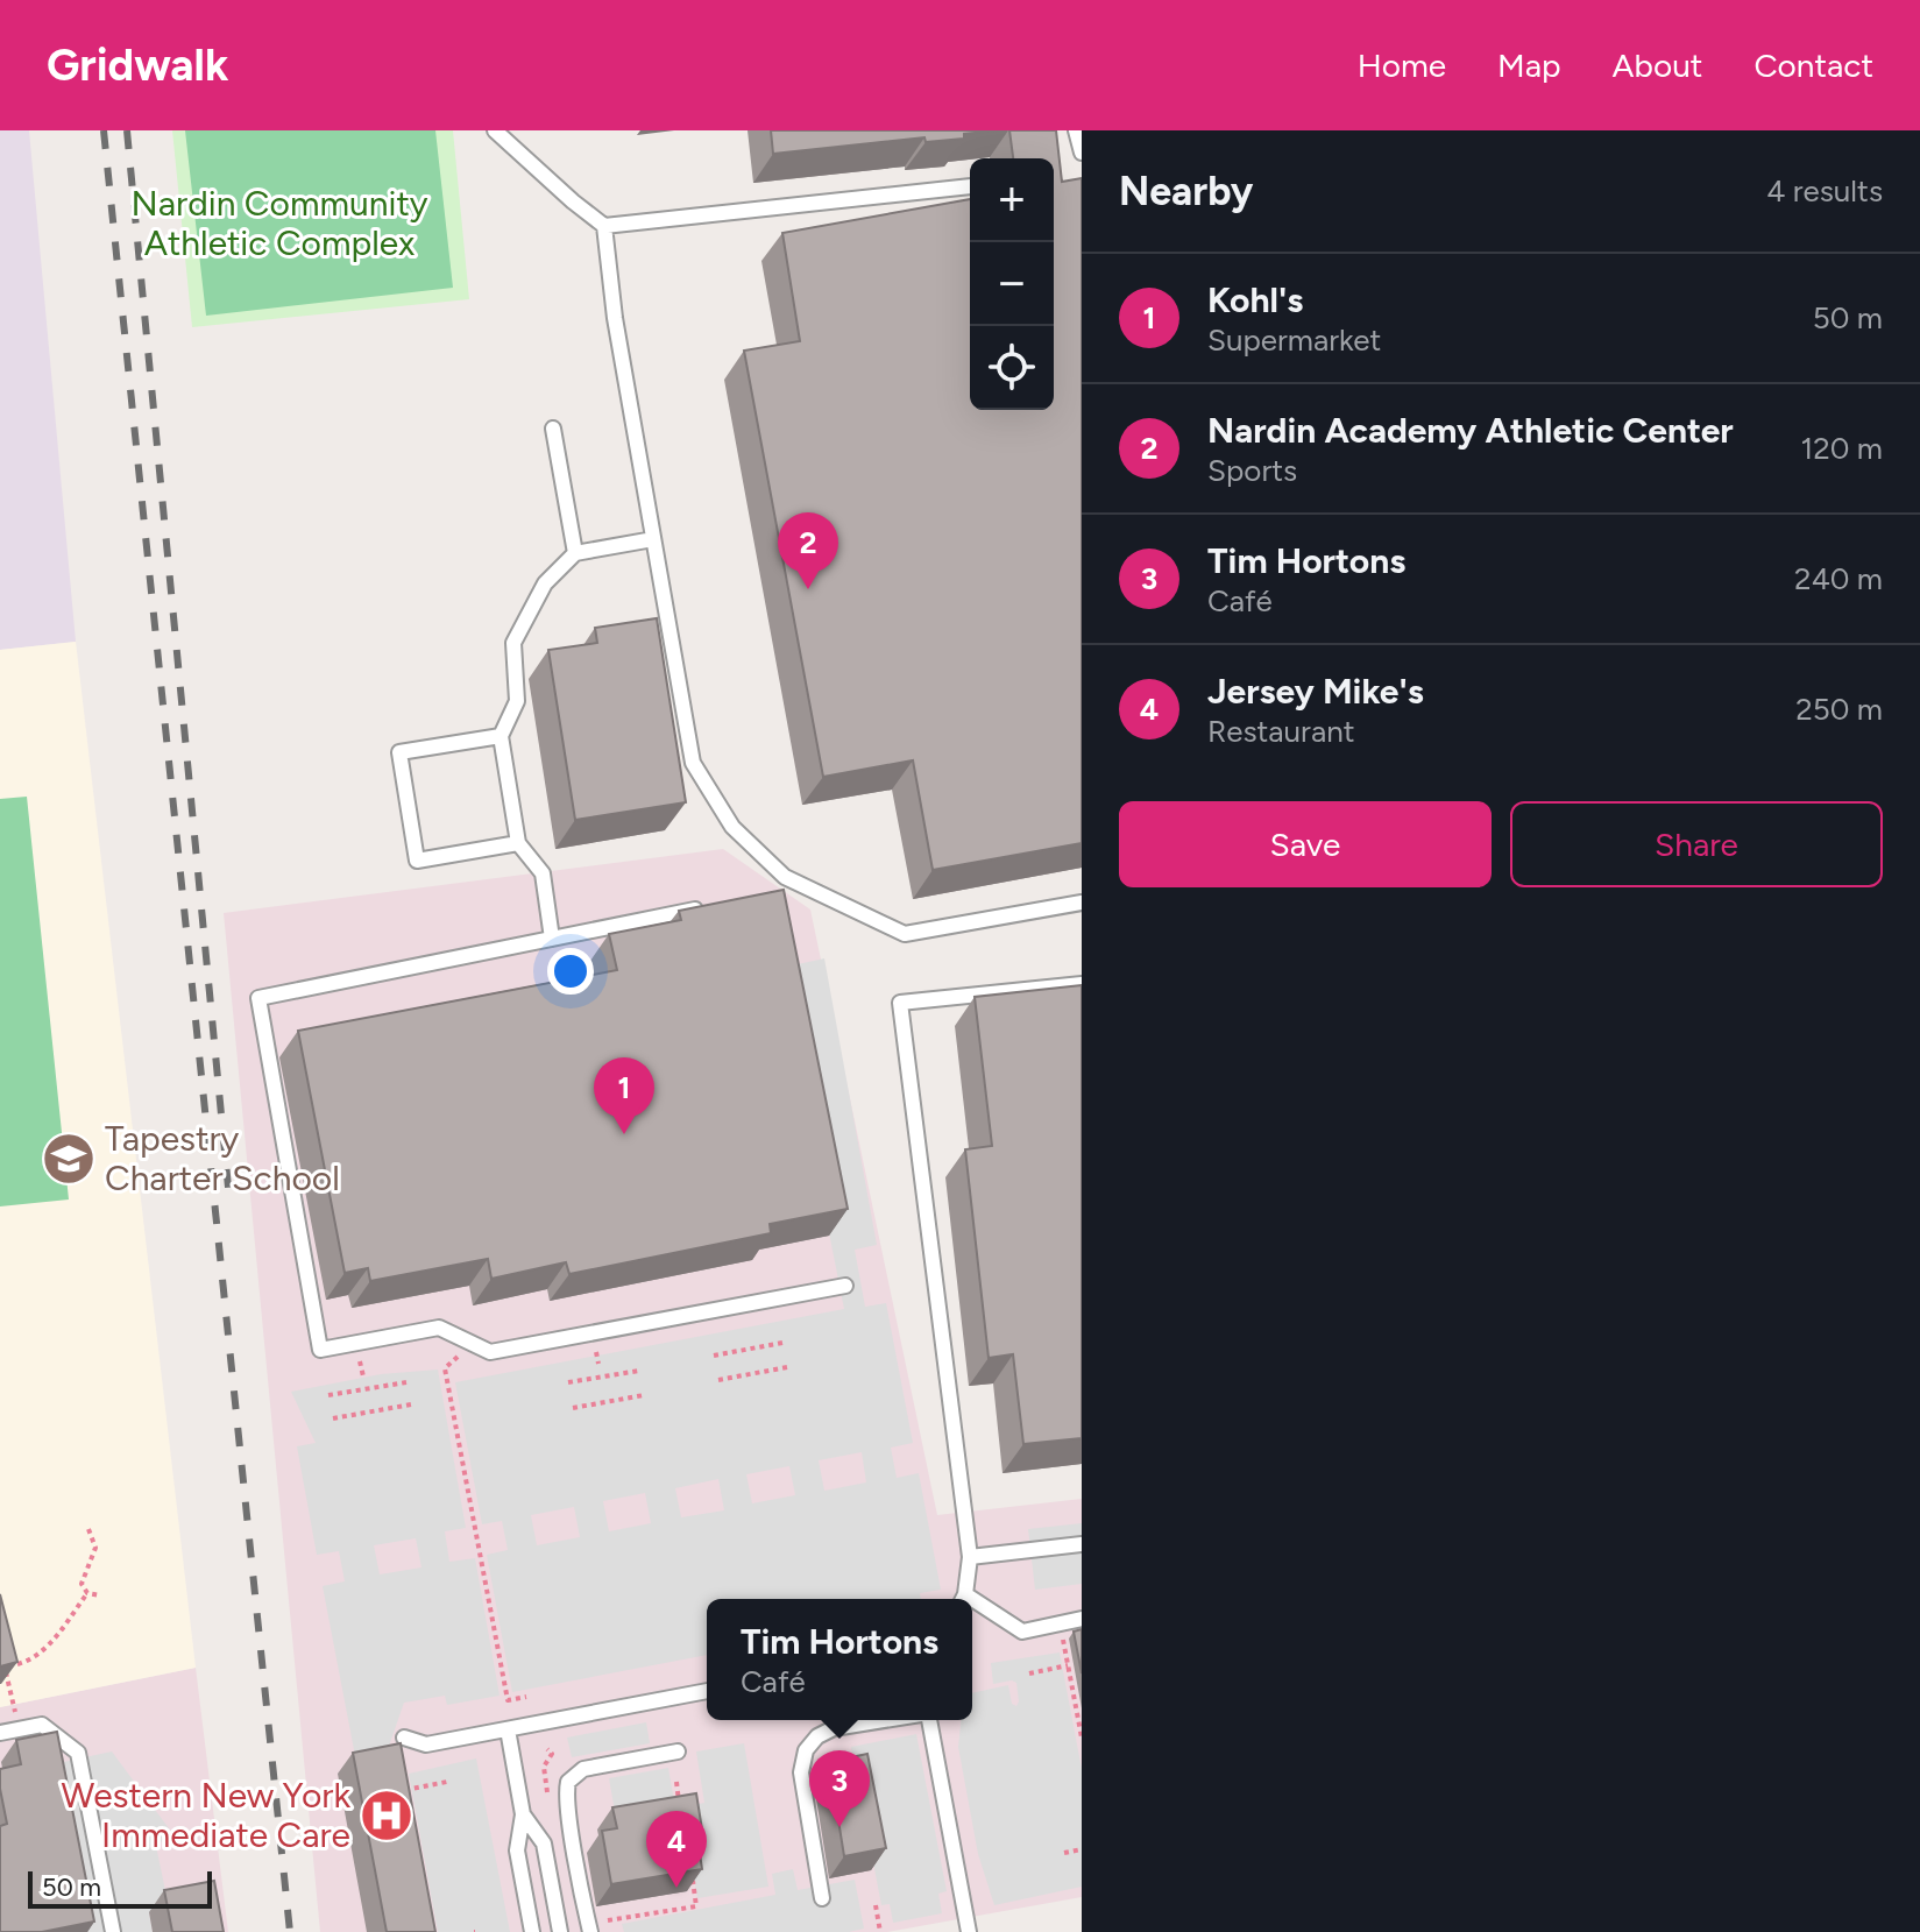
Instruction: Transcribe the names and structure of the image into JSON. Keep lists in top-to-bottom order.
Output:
{
  "parks": ["Nardin Community Athletic Complex"],
  "places": {
    "school or university": ["Tapestry Charter School"],
    "hospital": ["Western New York Immediate Care"]
  },
  "scale_bar": "50 m",
  "page": {
    "header": "Gridwalk",
    "nav": [
      "Home",
      "Map",
      "About",
      "Contact"
    ],
    "heading": ["Nearby", "4 results"],
    "map_buttons": ["+", "−"],
    "list": [
      {
        "mark": "1",
        "name": "Kohl's",
        "note": "Supermarket",
        "value": "50 m"
      },
      {
        "mark": "2",
        "name": "Nardin Academy Athletic Center",
        "note": "Sports",
        "value": "120 m"
      },
      {
        "mark": "3",
        "name": "Tim Hortons",
        "note": "Café",
        "value": "240 m"
      },
      {
        "mark": "4",
        "name": "Jersey Mike's",
        "note": "Restaurant",
        "value": "250 m"
      }
    ],
    "pins": [
      "2",
      "1",
      "3",
      "4"
    ],
    "buttons": ["Save", "Share"],
    "popup": ["Tim Hortons", "Café"],
    "scale": "50 m"
  }
}
